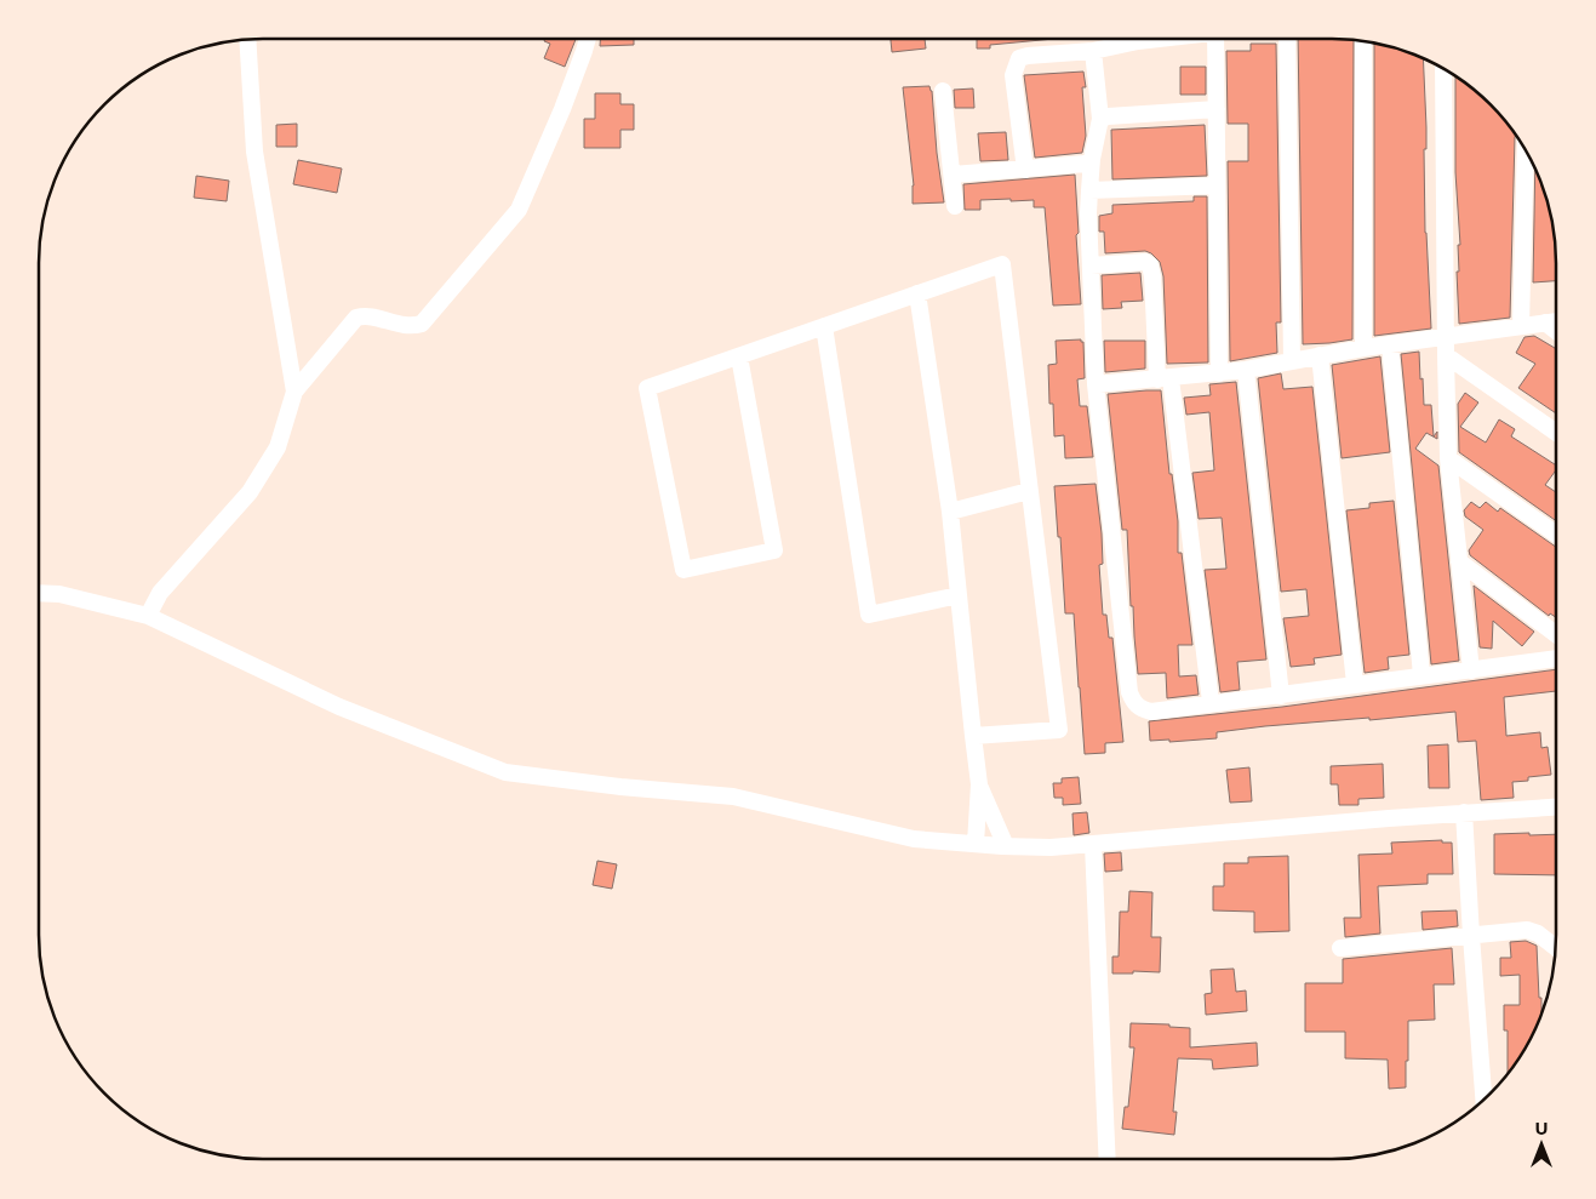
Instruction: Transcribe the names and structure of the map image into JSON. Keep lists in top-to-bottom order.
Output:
{
  "north": "top"
}
